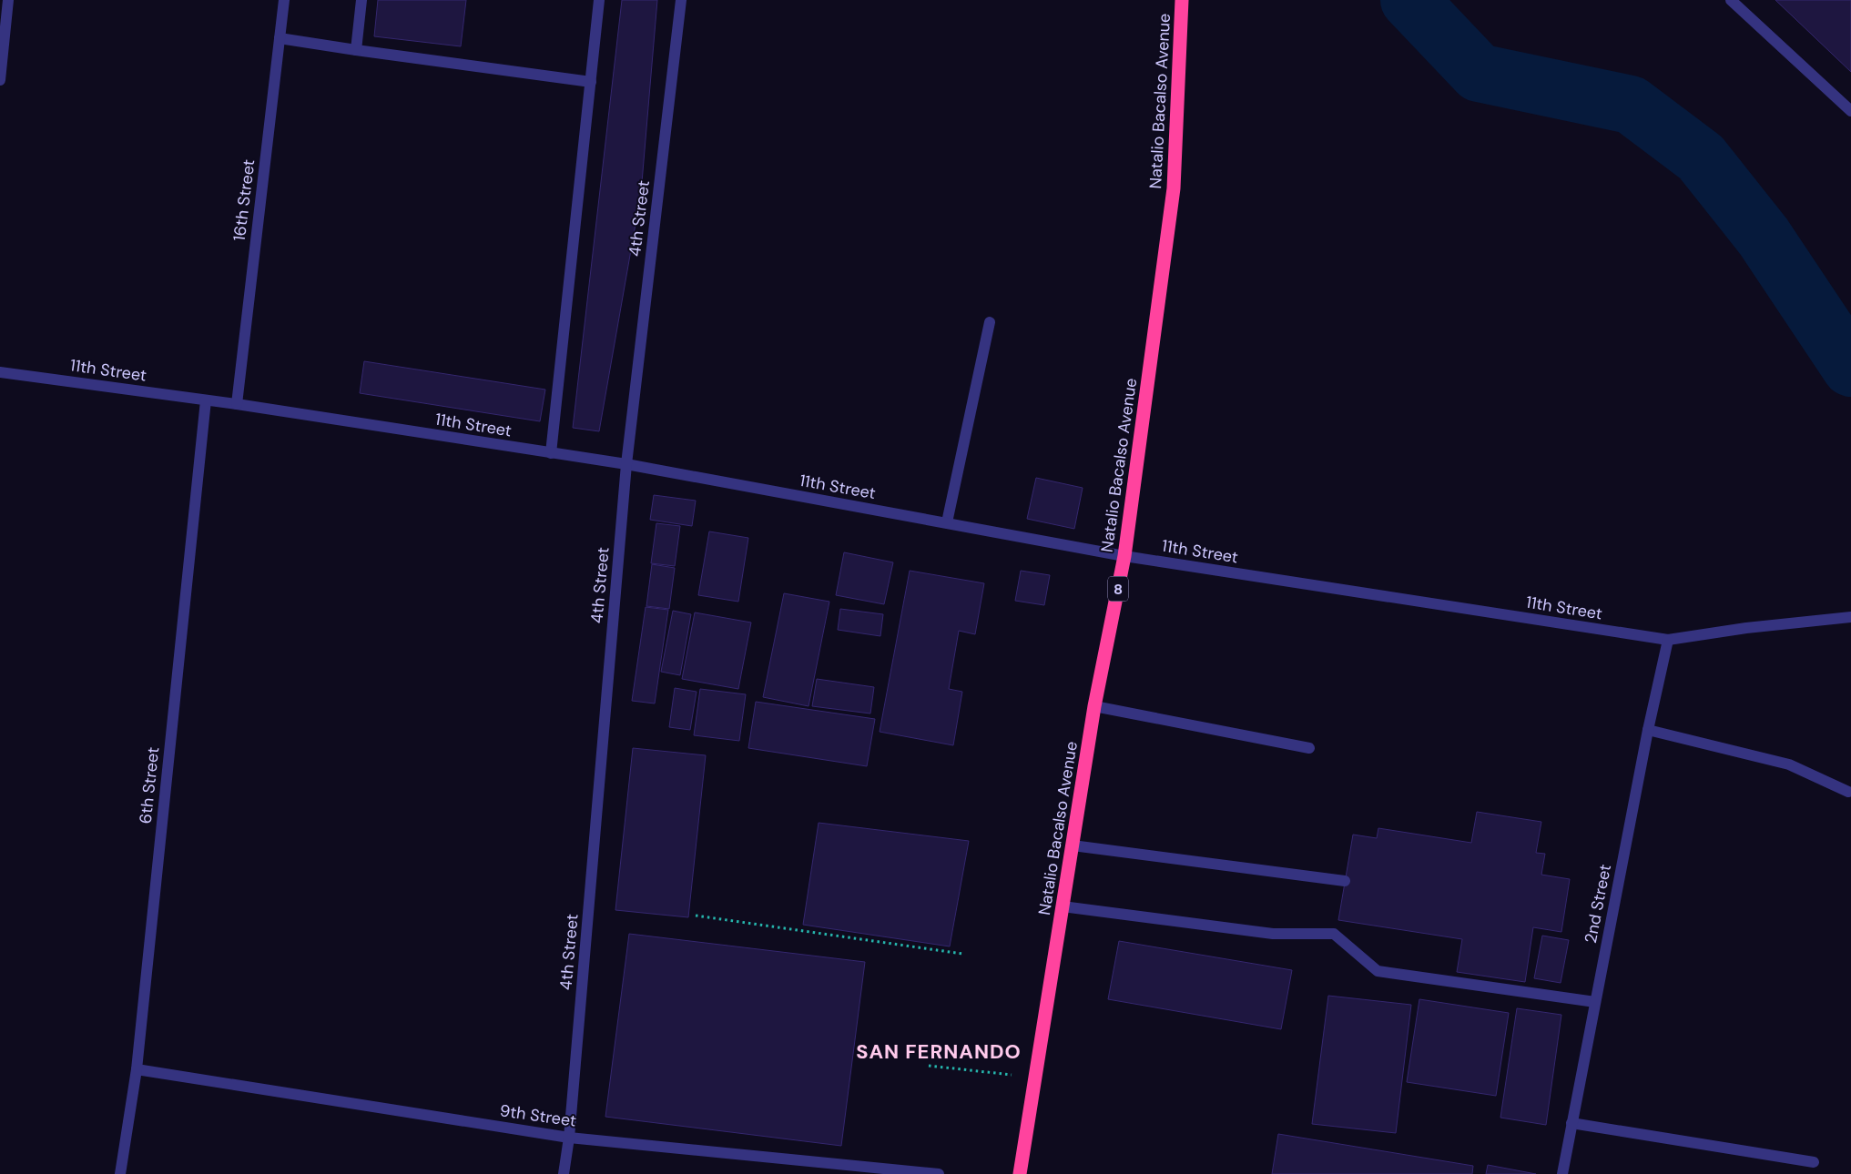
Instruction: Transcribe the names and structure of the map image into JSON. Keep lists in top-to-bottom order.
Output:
{
  "streets": {
    "highway": ["Natalio Bacalso Avenue", "8"],
    "street": [
      "16th Street",
      "4th Street",
      "11th Street",
      "6th Street",
      "2nd Street",
      "9th Street"
    ]
  },
  "crossings": [
    ["Natalio Bacalso Avenue", "11th Street"],
    ["16th Street", "11th Street"],
    ["4th Street", "11th Street"],
    ["4th Street", "9th Street"],
    ["11th Street", "6th Street"],
    ["11th Street", "2nd Street"],
    ["6th Street", "9th Street"]
  ],
  "districts": ["SAN FERNANDO"]
}
